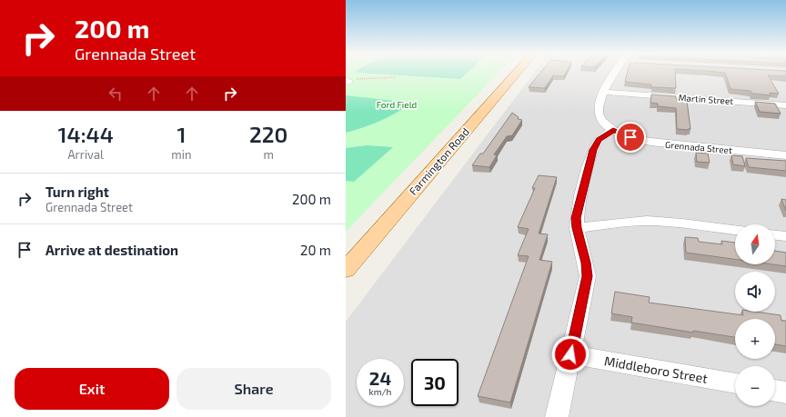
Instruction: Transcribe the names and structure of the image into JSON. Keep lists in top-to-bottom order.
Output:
{
  "streets": {
    "main road": ["Farmington Road"],
    "street": ["Martin Street", "Grennada Street", "Middleboro Street"]
  },
  "parks": ["Ford Field"],
  "north": "top",
  "page": {
    "turn": ["200 m", "Grennada Street"],
    "eta": [
      "14:44",
      "Arrival",
      "1",
      "min",
      "220",
      "m"
    ],
    "list": [
      {
        "name": "Turn right",
        "note": "Grennada Street",
        "value": "200 m"
      },
      {
        "name": "Arrive at destination",
        "value": "20 m"
      }
    ],
    "map_buttons": ["+", "−"],
    "speed": "24 km/h",
    "limit": "30",
    "buttons": ["Exit", "Share"]
  }
}
